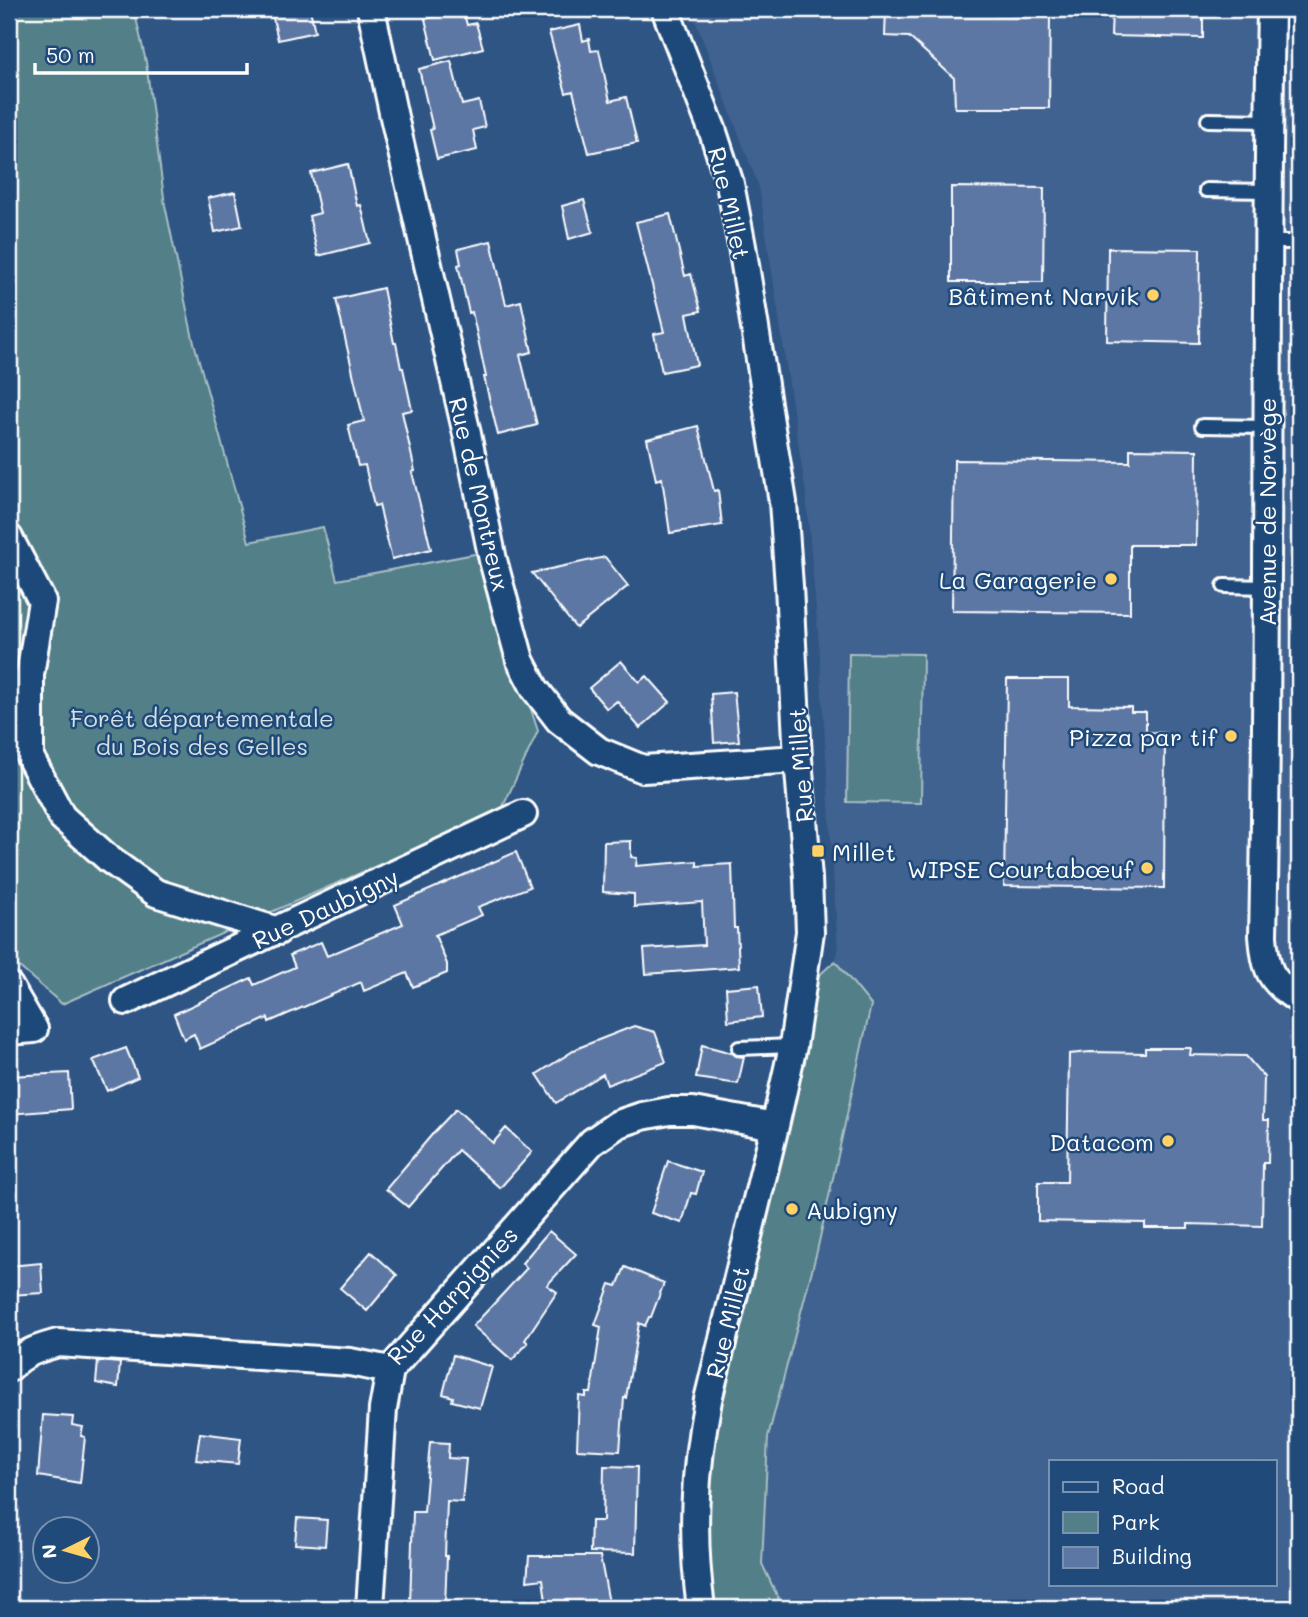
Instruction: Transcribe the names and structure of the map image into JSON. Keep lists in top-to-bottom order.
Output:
{
  "streets": {
    "street": [
      "Rue Millet",
      "Rue de Montreux",
      "Avenue de Norvège",
      "Rue Daubigny",
      "Rue Harpignies"
    ]
  },
  "crossings": [
    ["Rue Millet", "Rue de Montreux"],
    ["Rue Millet", "Rue Harpignies"]
  ],
  "parks": ["Forêt départementale du Bois des Gelles"],
  "places": {
    "other": [
      "Bâtiment Narvik",
      "La Garagerie",
      "Pizza par tif",
      "WIPSE Courtabœuf",
      "Datacom",
      "Aubigny"
    ],
    "transit": ["Millet"]
  },
  "legend": ["Road", "Park", "Building"],
  "scale_bar": "50 m",
  "north": "left"
}
